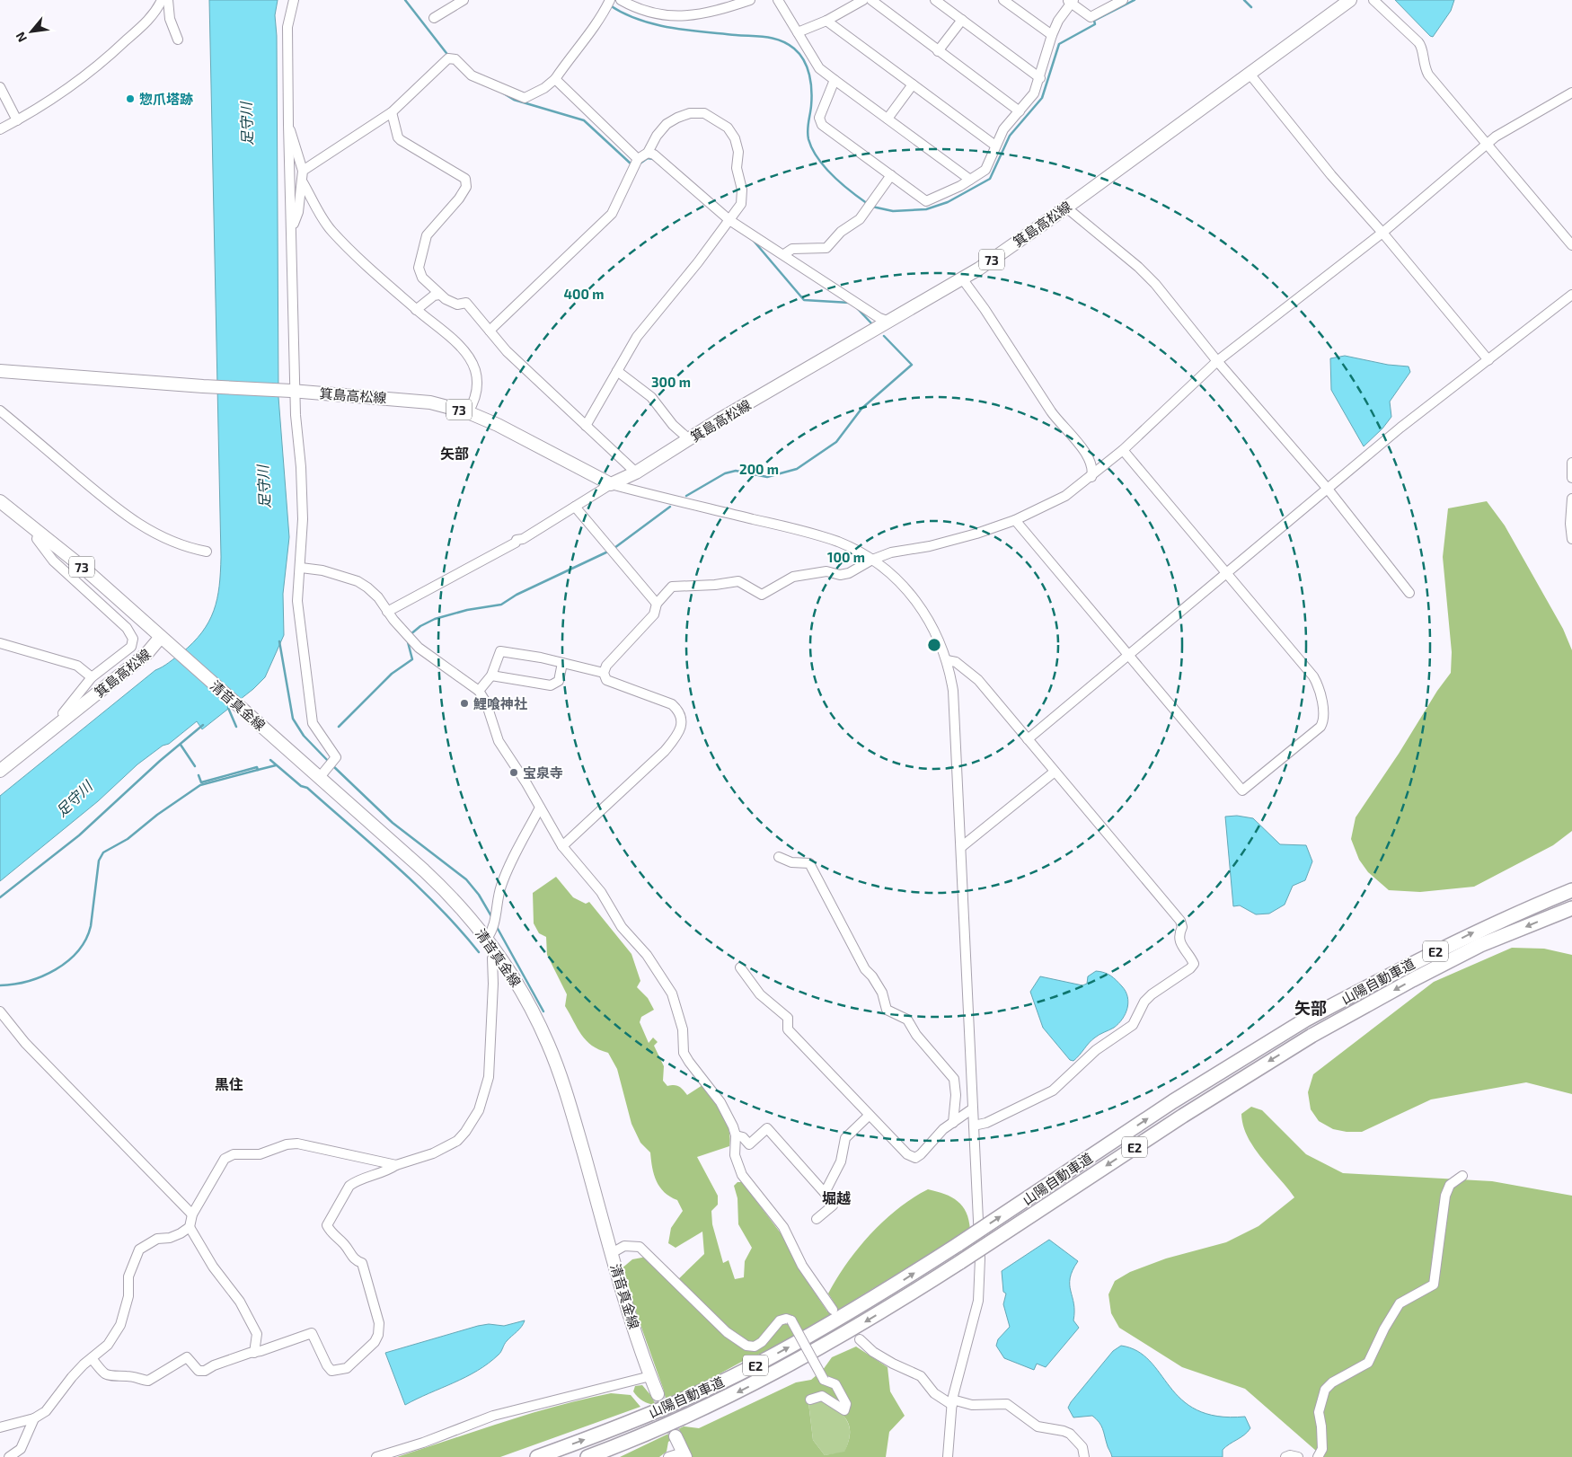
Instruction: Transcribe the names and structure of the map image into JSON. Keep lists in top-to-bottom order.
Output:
{
  "streets": {
    "highway": ["E2", "山陽自動車道"],
    "main road": ["箕島高松線", "73", "清音真金線"]
  },
  "crossings": [
    ["箕島高松線", "清音真金線"]
  ],
  "districts": [
    "矢部",
    "矢部",
    "黒住",
    "堀越"
  ],
  "water": ["足守川"],
  "places": ["惣爪塔跡", "鯉喰神社", "宝泉寺"],
  "north": "bottom left",
  "rings": [
    "400 m",
    "300 m",
    "200 m",
    "100 m"
  ]
}
